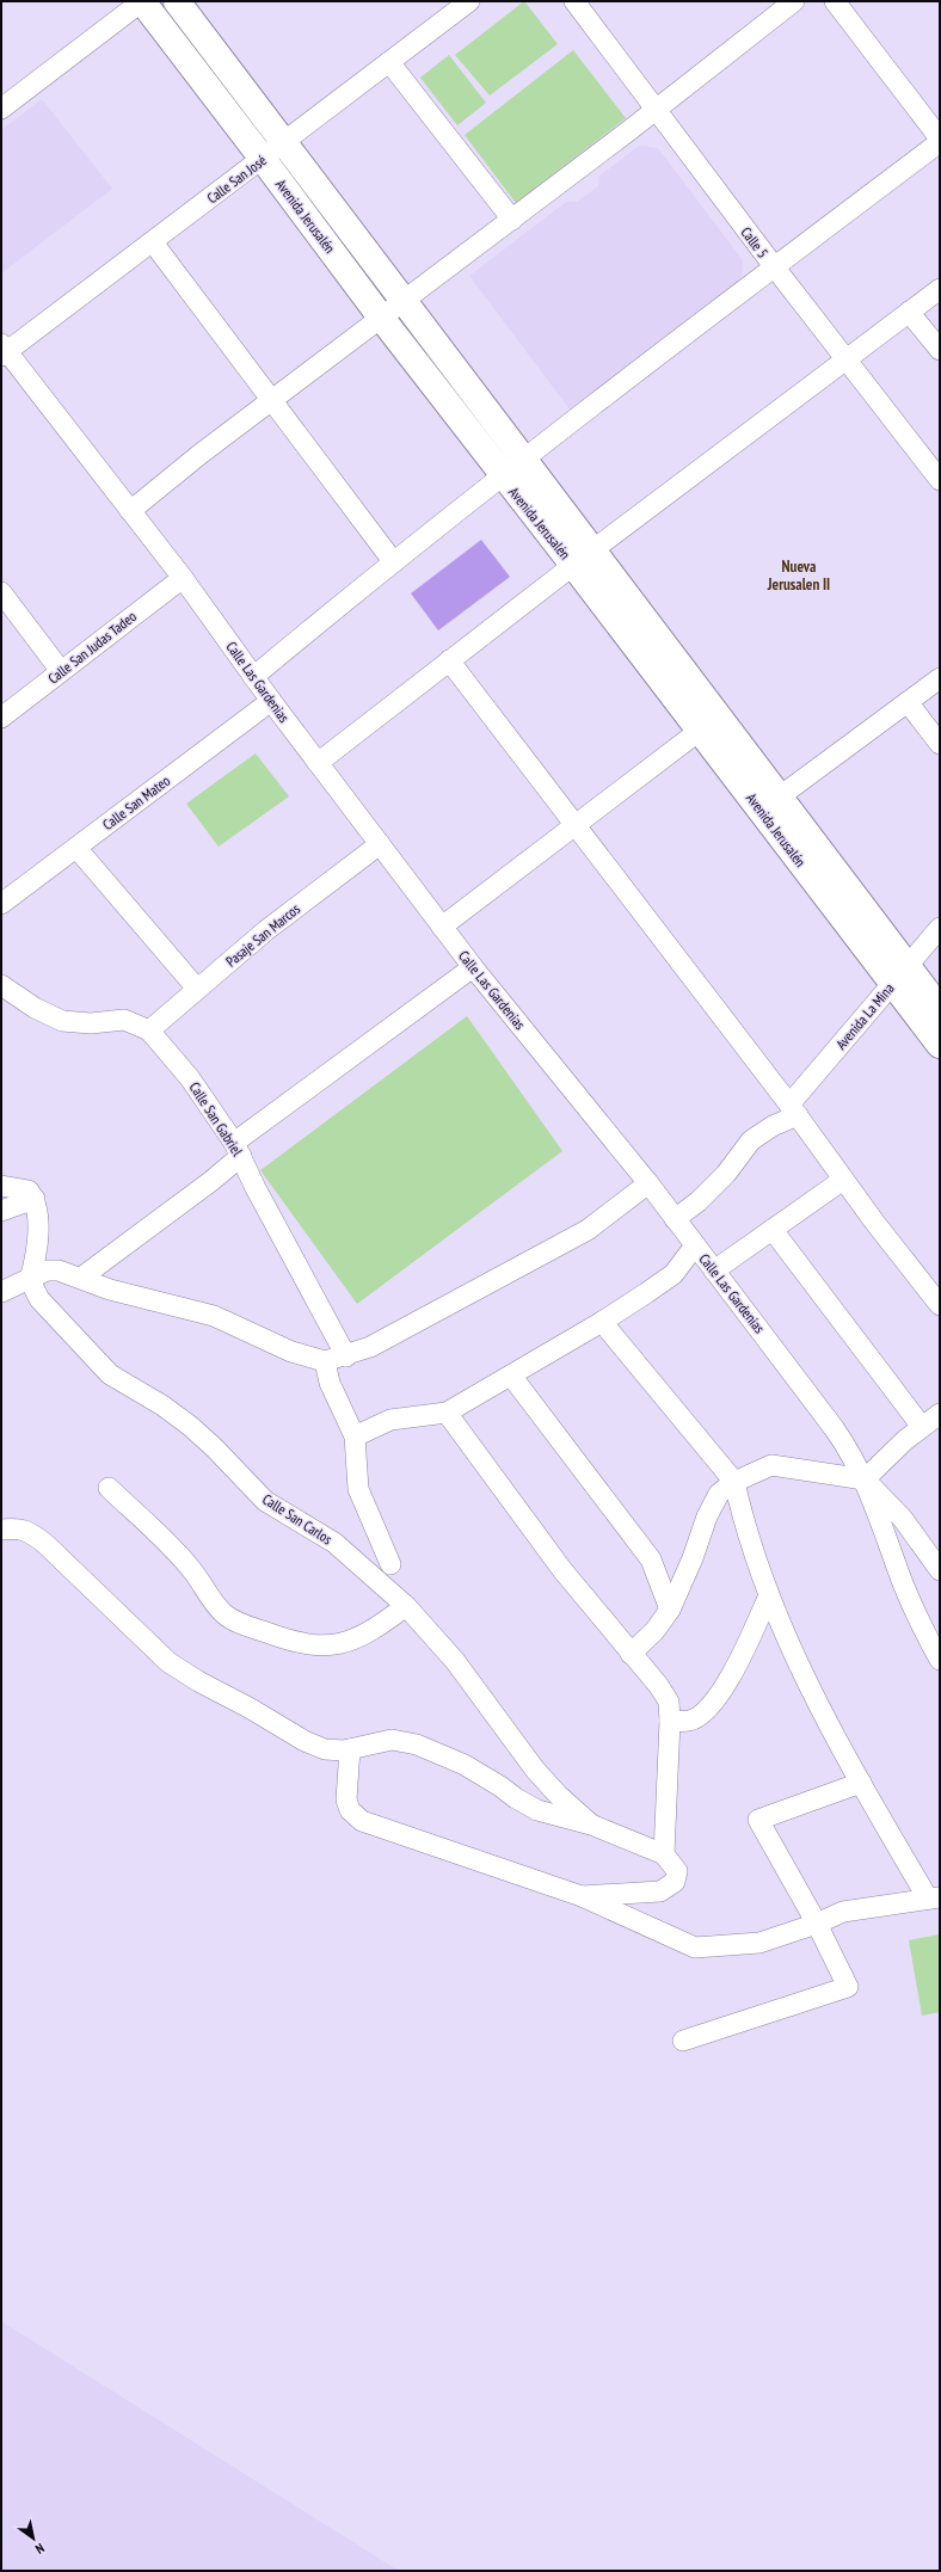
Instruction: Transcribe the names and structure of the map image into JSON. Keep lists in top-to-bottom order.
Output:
{
  "streets": {
    "street": [
      "Calle San José",
      "Avenida Jerusalén",
      "Calle 5",
      "Calle San Judas Tadeo",
      "Calle Las Gardenias",
      "Calle San Mateo",
      "Pasaje San Marcos",
      "Avenida La Mina",
      "Calle San Gabriel",
      "Calle San Carlos"
    ]
  },
  "crossings": [
    ["Calle San José", "Avenida Jerusalén"],
    ["Calle San José", "Calle Las Gardenias"],
    ["Avenida Jerusalén", "Avenida La Mina"],
    ["Calle San Judas Tadeo", "Calle Las Gardenias"],
    ["Calle Las Gardenias", "Calle San Mateo"],
    ["Calle Las Gardenias", "Pasaje San Marcos"],
    ["Pasaje San Marcos", "Calle San Gabriel"]
  ],
  "districts": ["Nueva Jerusalen II"],
  "north": "bottom right"
}
